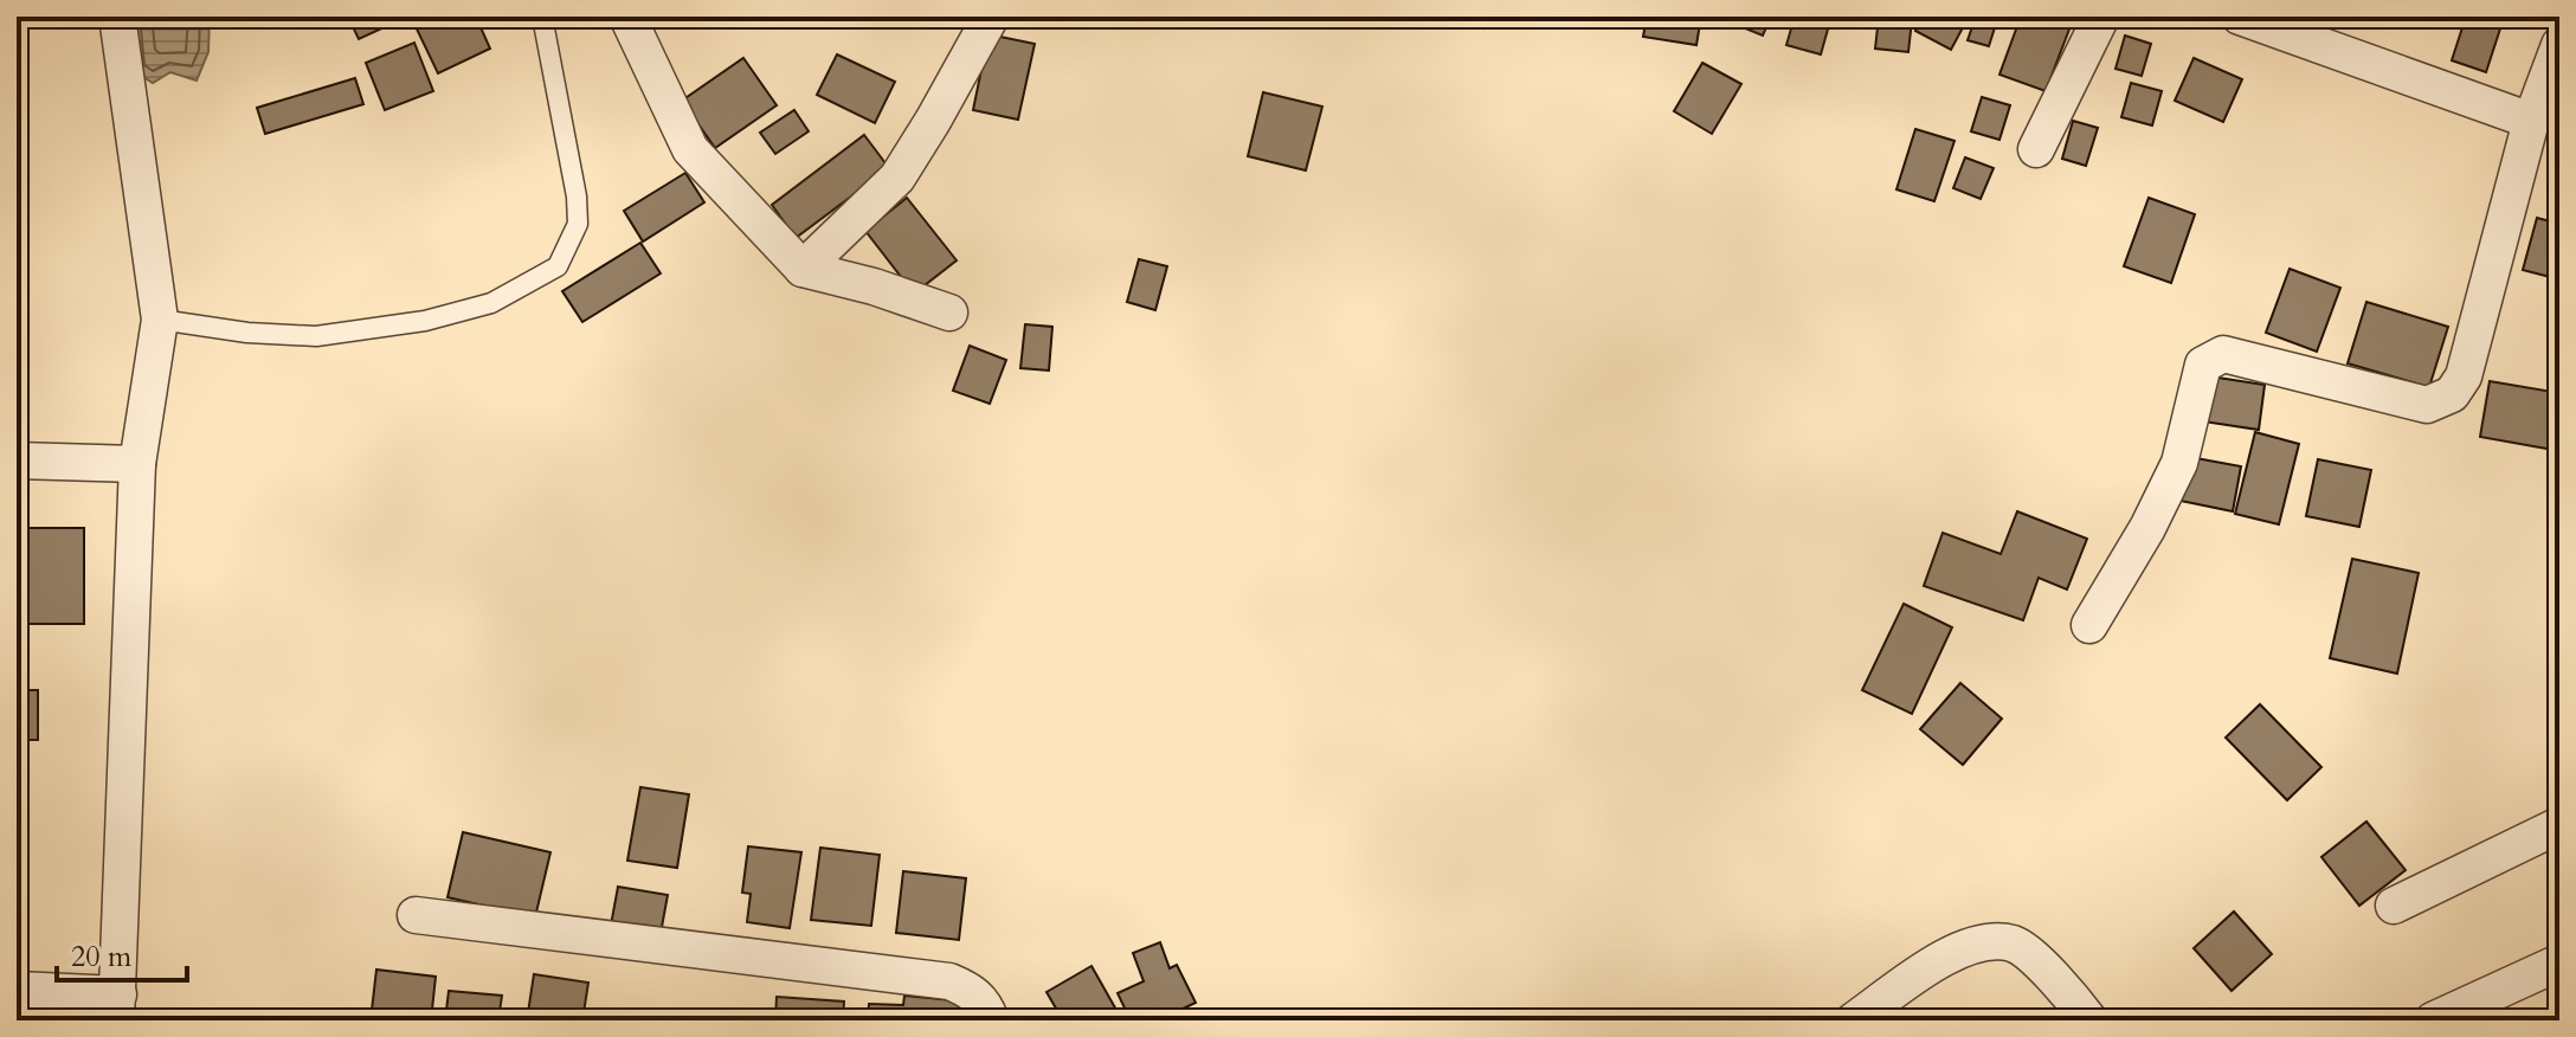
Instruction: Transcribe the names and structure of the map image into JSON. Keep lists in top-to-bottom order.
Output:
{
  "scale_bar": "20 m"
}
